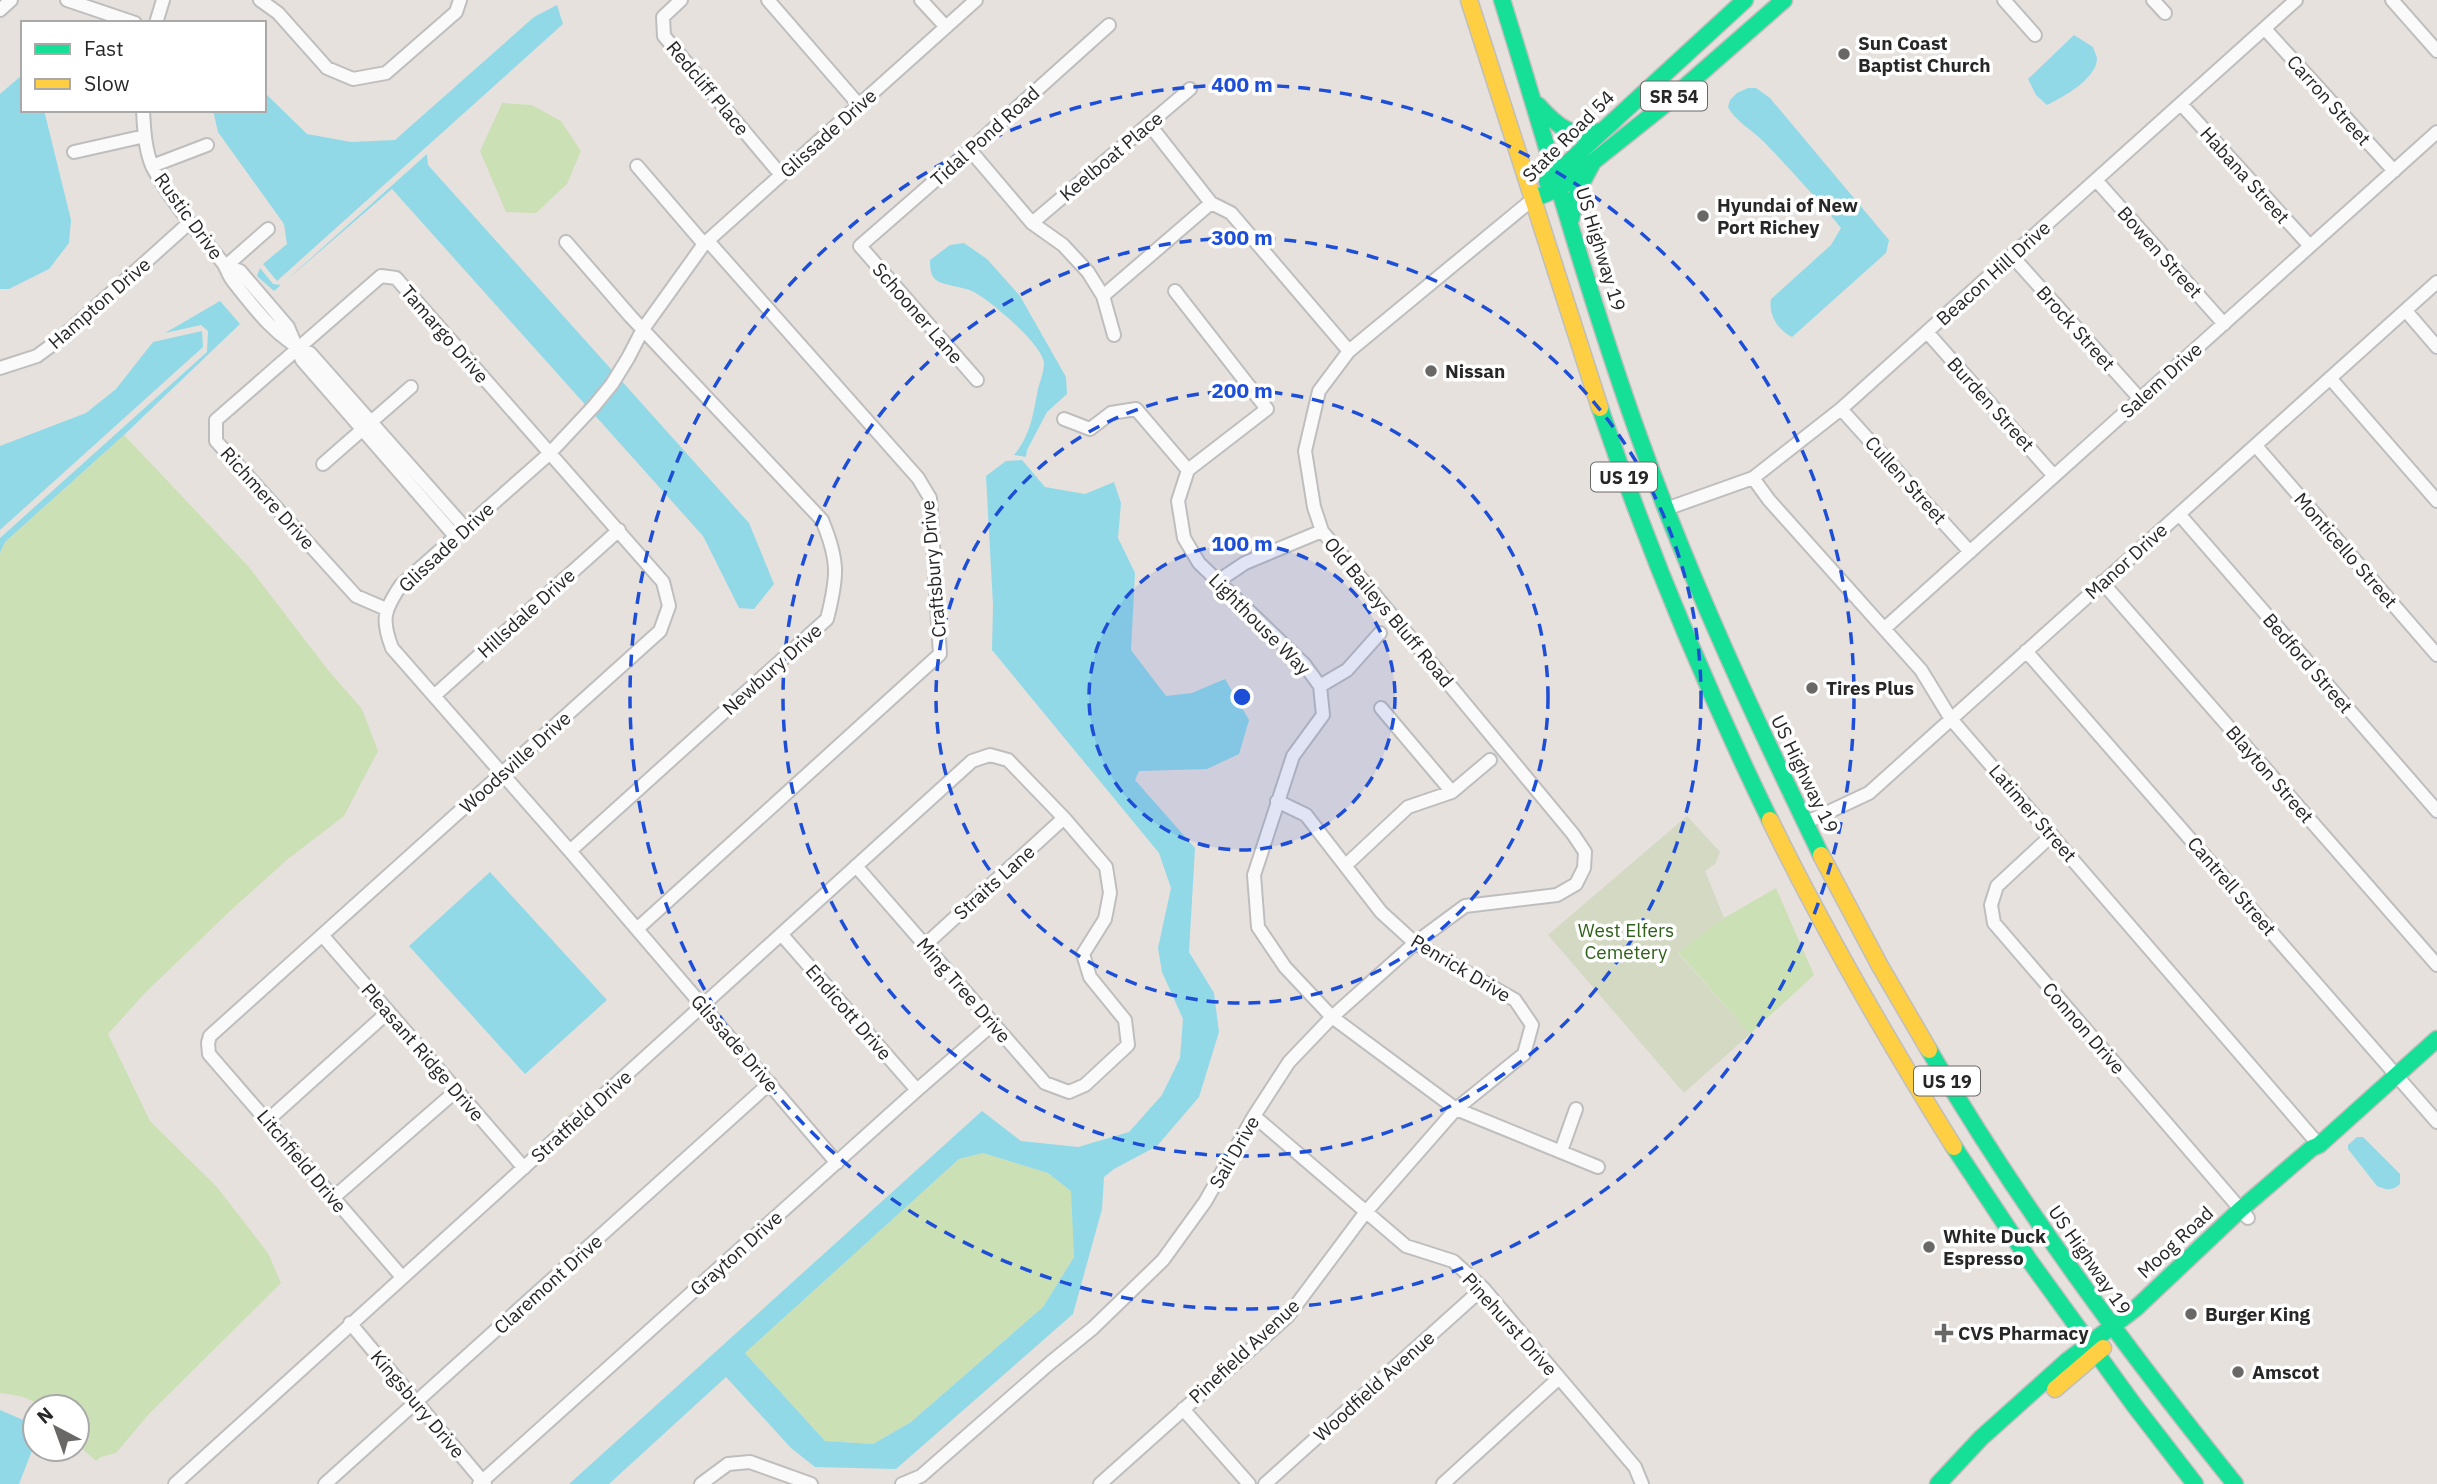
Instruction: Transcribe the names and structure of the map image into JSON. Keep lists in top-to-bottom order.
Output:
{
  "streets": {
    "main road": [
      "SR 54",
      "State Road 54",
      "US Highway 19",
      "US 19",
      "Moog Road"
    ],
    "street": [
      "Redcliff Place",
      "Carron Street",
      "Glissade Drive",
      "Tidal Pond Road",
      "Keelboat Place",
      "Habana Street",
      "Rustic Drive",
      "Bowen Street",
      "Beacon Hill Drive",
      "Hampton Drive",
      "Schooner Lane",
      "Brock Street",
      "Tamargo Drive",
      "Salem Drive",
      "Burden Street",
      "Cullen Street",
      "Richmere Drive",
      "Monticello Street",
      "Manor Drive",
      "Craftsbury Drive",
      "Old Baileys Bluff Road",
      "Hillsdale Drive",
      "Lighthouse Way",
      "Bedford Street",
      "Newbury Drive",
      "Woodsville Drive",
      "Blayton Street",
      "Latimer Street",
      "Straits Lane",
      "Cantrell Street",
      "Penrick Drive",
      "Ming Tree Drive",
      "Endicott Drive",
      "Connon Drive",
      "Pleasant Ridge Drive",
      "Stratfield Drive",
      "Sail Drive",
      "Litchfield Drive",
      "Grayton Drive",
      "Claremont Drive",
      "Pinehurst Drive",
      "Pinefield Avenue",
      "Woodfield Avenue",
      "Kingsbury Drive"
    ]
  },
  "crossings": [
    ["Redcliff Place", "Glissade Drive"],
    ["Carron Street", "Beacon Hill Drive"],
    ["Carron Street", "Salem Drive"],
    ["Glissade Drive", "Rustic Drive"],
    ["Glissade Drive", "Tamargo Drive"],
    ["Glissade Drive", "Richmere Drive"],
    ["Glissade Drive", "Craftsbury Drive"],
    ["Glissade Drive", "Hillsdale Drive"],
    ["Glissade Drive", "Newbury Drive"],
    ["Glissade Drive", "Woodsville Drive"],
    ["Glissade Drive", "Stratfield Drive"],
    ["Glissade Drive", "Grayton Drive"],
    ["Glissade Drive", "Claremont Drive"],
    ["Tidal Pond Road", "Schooner Lane"],
    ["State Road 54", "US Highway 19"],
    ["State Road 54", "US 19"],
    ["State Road 54", "Old Baileys Bluff Road"],
    ["Habana Street", "Beacon Hill Drive"],
    ["Habana Street", "Salem Drive"],
    ["Rustic Drive", "Hampton Drive"],
    ["Rustic Drive", "Tamargo Drive"],
    ["Rustic Drive", "Richmere Drive"],
    ["US Highway 19", "Beacon Hill Drive"],
    ["US Highway 19", "Manor Drive"],
    ["US Highway 19", "Moog Road"],
    ["Bowen Street", "Beacon Hill Drive"],
    ["Bowen Street", "Salem Drive"],
    ["Beacon Hill Drive", "Brock Street"],
    ["Beacon Hill Drive", "Burden Street"],
    ["Beacon Hill Drive", "Cullen Street"],
    ["Beacon Hill Drive", "Latimer Street"],
    ["Brock Street", "Salem Drive"],
    ["Tamargo Drive", "Richmere Drive"],
    ["Tamargo Drive", "Woodsville Drive"],
    ["Salem Drive", "Burden Street"],
    ["Salem Drive", "Cullen Street"],
    ["Salem Drive", "Latimer Street"],
    ["US 19", "Old Baileys Bluff Road"],
    ["US 19", "Moog Road"],
    ["Monticello Street", "Manor Drive"],
    ["Manor Drive", "Bedford Street"],
    ["Manor Drive", "Blayton Street"],
    ["Manor Drive", "Latimer Street"],
    ["Manor Drive", "Cantrell Street"],
    ["Old Baileys Bluff Road", "Sail Drive"],
    ["Hillsdale Drive", "Woodsville Drive"],
    ["Lighthouse Way", "Penrick Drive"],
    ["Lighthouse Way", "Sail Drive"],
    ["Lighthouse Way", "Pinefield Avenue"],
    ["Woodsville Drive", "Pleasant Ridge Drive"],
    ["Woodsville Drive", "Litchfield Drive"],
    ["Latimer Street", "Connon Drive"],
    ["Latimer Street", "Moog Road"],
    ["Straits Lane", "Ming Tree Drive"],
    ["Straits Lane", "Stratfield Drive"],
    ["Cantrell Street", "Moog Road"],
    ["Penrick Drive", "Sail Drive"],
    ["Penrick Drive", "Pinefield Avenue"],
    ["Ming Tree Drive", "Stratfield Drive"],
    ["Ming Tree Drive", "Grayton Drive"],
    ["Endicott Drive", "Stratfield Drive"],
    ["Endicott Drive", "Grayton Drive"],
    ["Connon Drive", "Moog Road"],
    ["Pleasant Ridge Drive", "Stratfield Drive"],
    ["Stratfield Drive", "Litchfield Drive"],
    ["Stratfield Drive", "Kingsbury Drive"],
    ["Sail Drive", "Pinehurst Drive"],
    ["Grayton Drive", "Kingsbury Drive"],
    ["Claremont Drive", "Kingsbury Drive"],
    ["Pinehurst Drive", "Pinefield Avenue"],
    ["Pinehurst Drive", "Woodfield Avenue"]
  ],
  "parks": ["West Elfers Cemetery"],
  "places": {
    "other": [
      "Sun Coast Baptist Church",
      "Hyundai of New Port Richey",
      "Nissan",
      "Tires Plus",
      "White Duck Espresso",
      "Burger King",
      "Amscot"
    ],
    "health": ["CVS Pharmacy"]
  },
  "legend": ["Fast", "Slow"],
  "north": "top left",
  "rings": [
    "400 m",
    "300 m",
    "200 m",
    "100 m"
  ]
}
